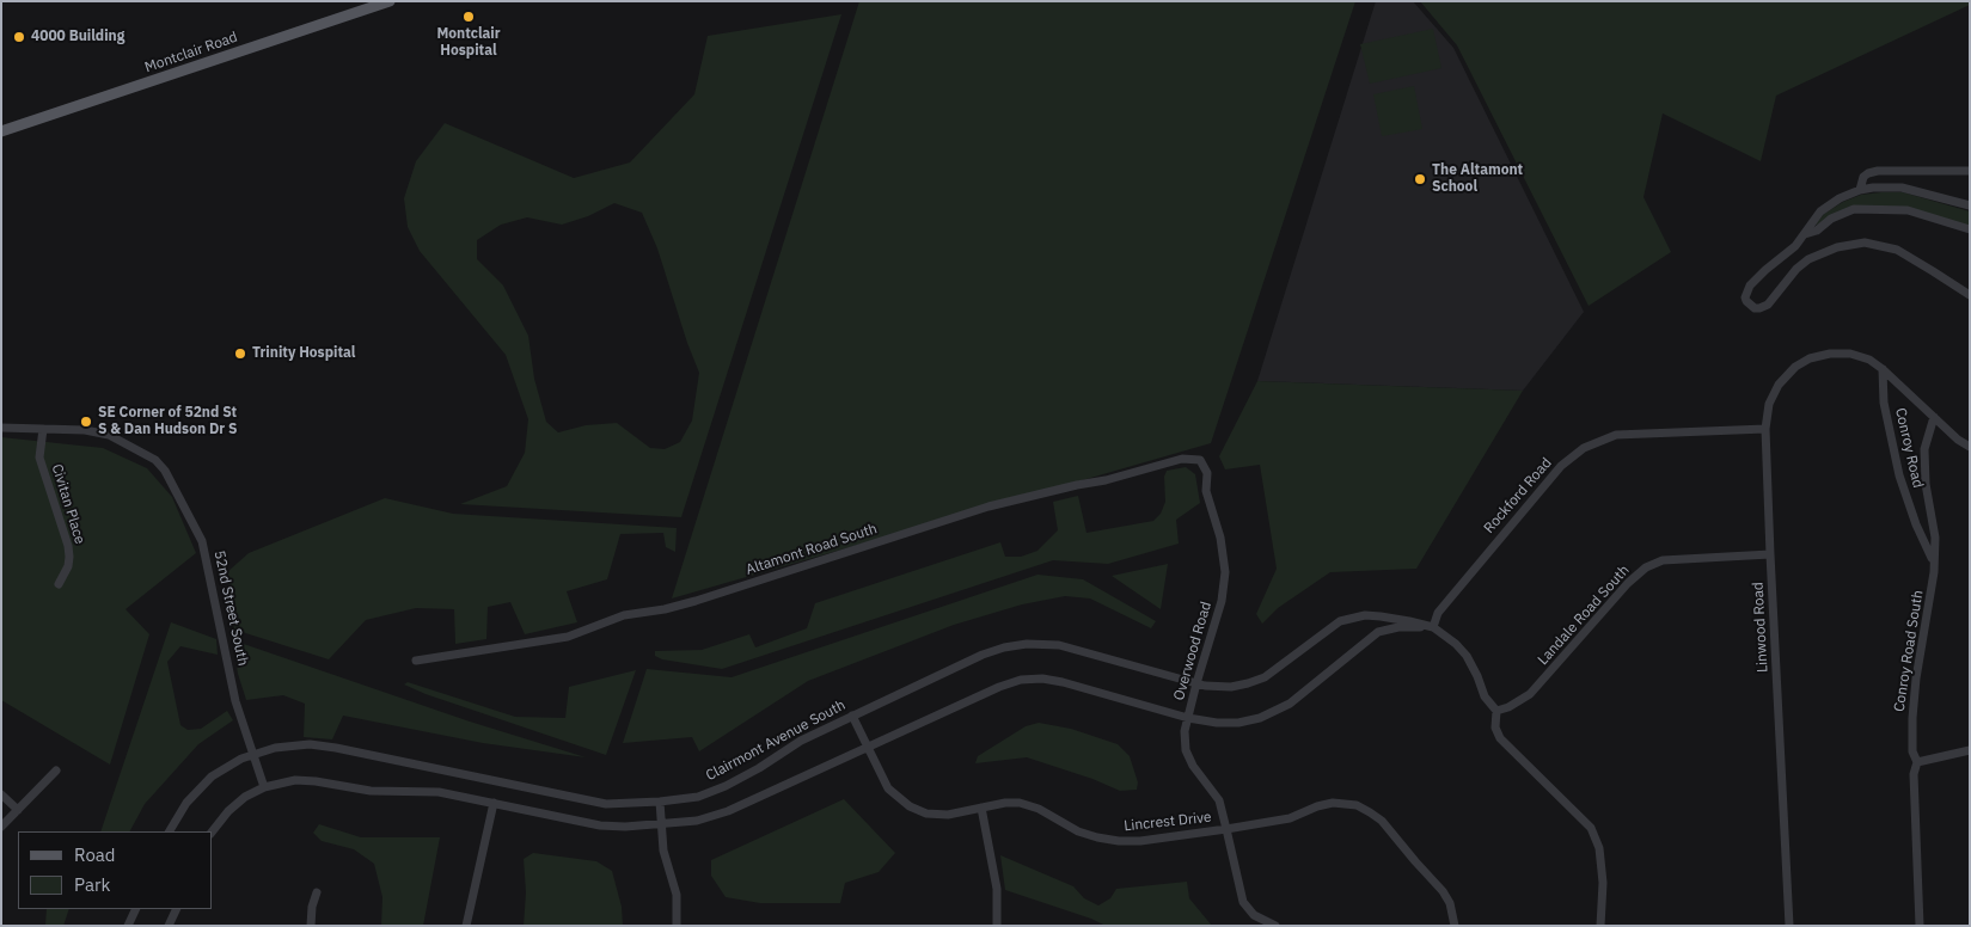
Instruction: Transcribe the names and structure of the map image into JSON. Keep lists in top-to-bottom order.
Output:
{
  "streets": {
    "main road": ["Montclair Road"],
    "street": [
      "Conroy Road",
      "Rockford Road",
      "Civitan Place",
      "Altamont Road South",
      "52nd Street South",
      "Landale Road South",
      "Linwood Road",
      "Overwood Road",
      "Conroy Road South",
      "Clairmont Avenue South",
      "Lincrest Drive"
    ]
  },
  "crossings": [
    ["Conroy Road", "Linwood Road"],
    ["Conroy Road", "Conroy Road South"],
    ["Rockford Road", "Linwood Road"],
    ["Rockford Road", "Clairmont Avenue South"],
    ["Civitan Place", "52nd Street South"],
    ["Altamont Road South", "Overwood Road"],
    ["52nd Street South", "Clairmont Avenue South"],
    ["Landale Road South", "Linwood Road"],
    ["Landale Road South", "Clairmont Avenue South"],
    ["Overwood Road", "Clairmont Avenue South"],
    ["Overwood Road", "Lincrest Drive"],
    ["Clairmont Avenue South", "Lincrest Drive"]
  ],
  "places": [
    "Montclair Hospital",
    "4000 Building",
    "The Altamont School",
    "Trinity Hospital",
    "SE Corner of 52nd St S & Dan Hudson Dr S"
  ],
  "legend": ["Road", "Park"]
}
